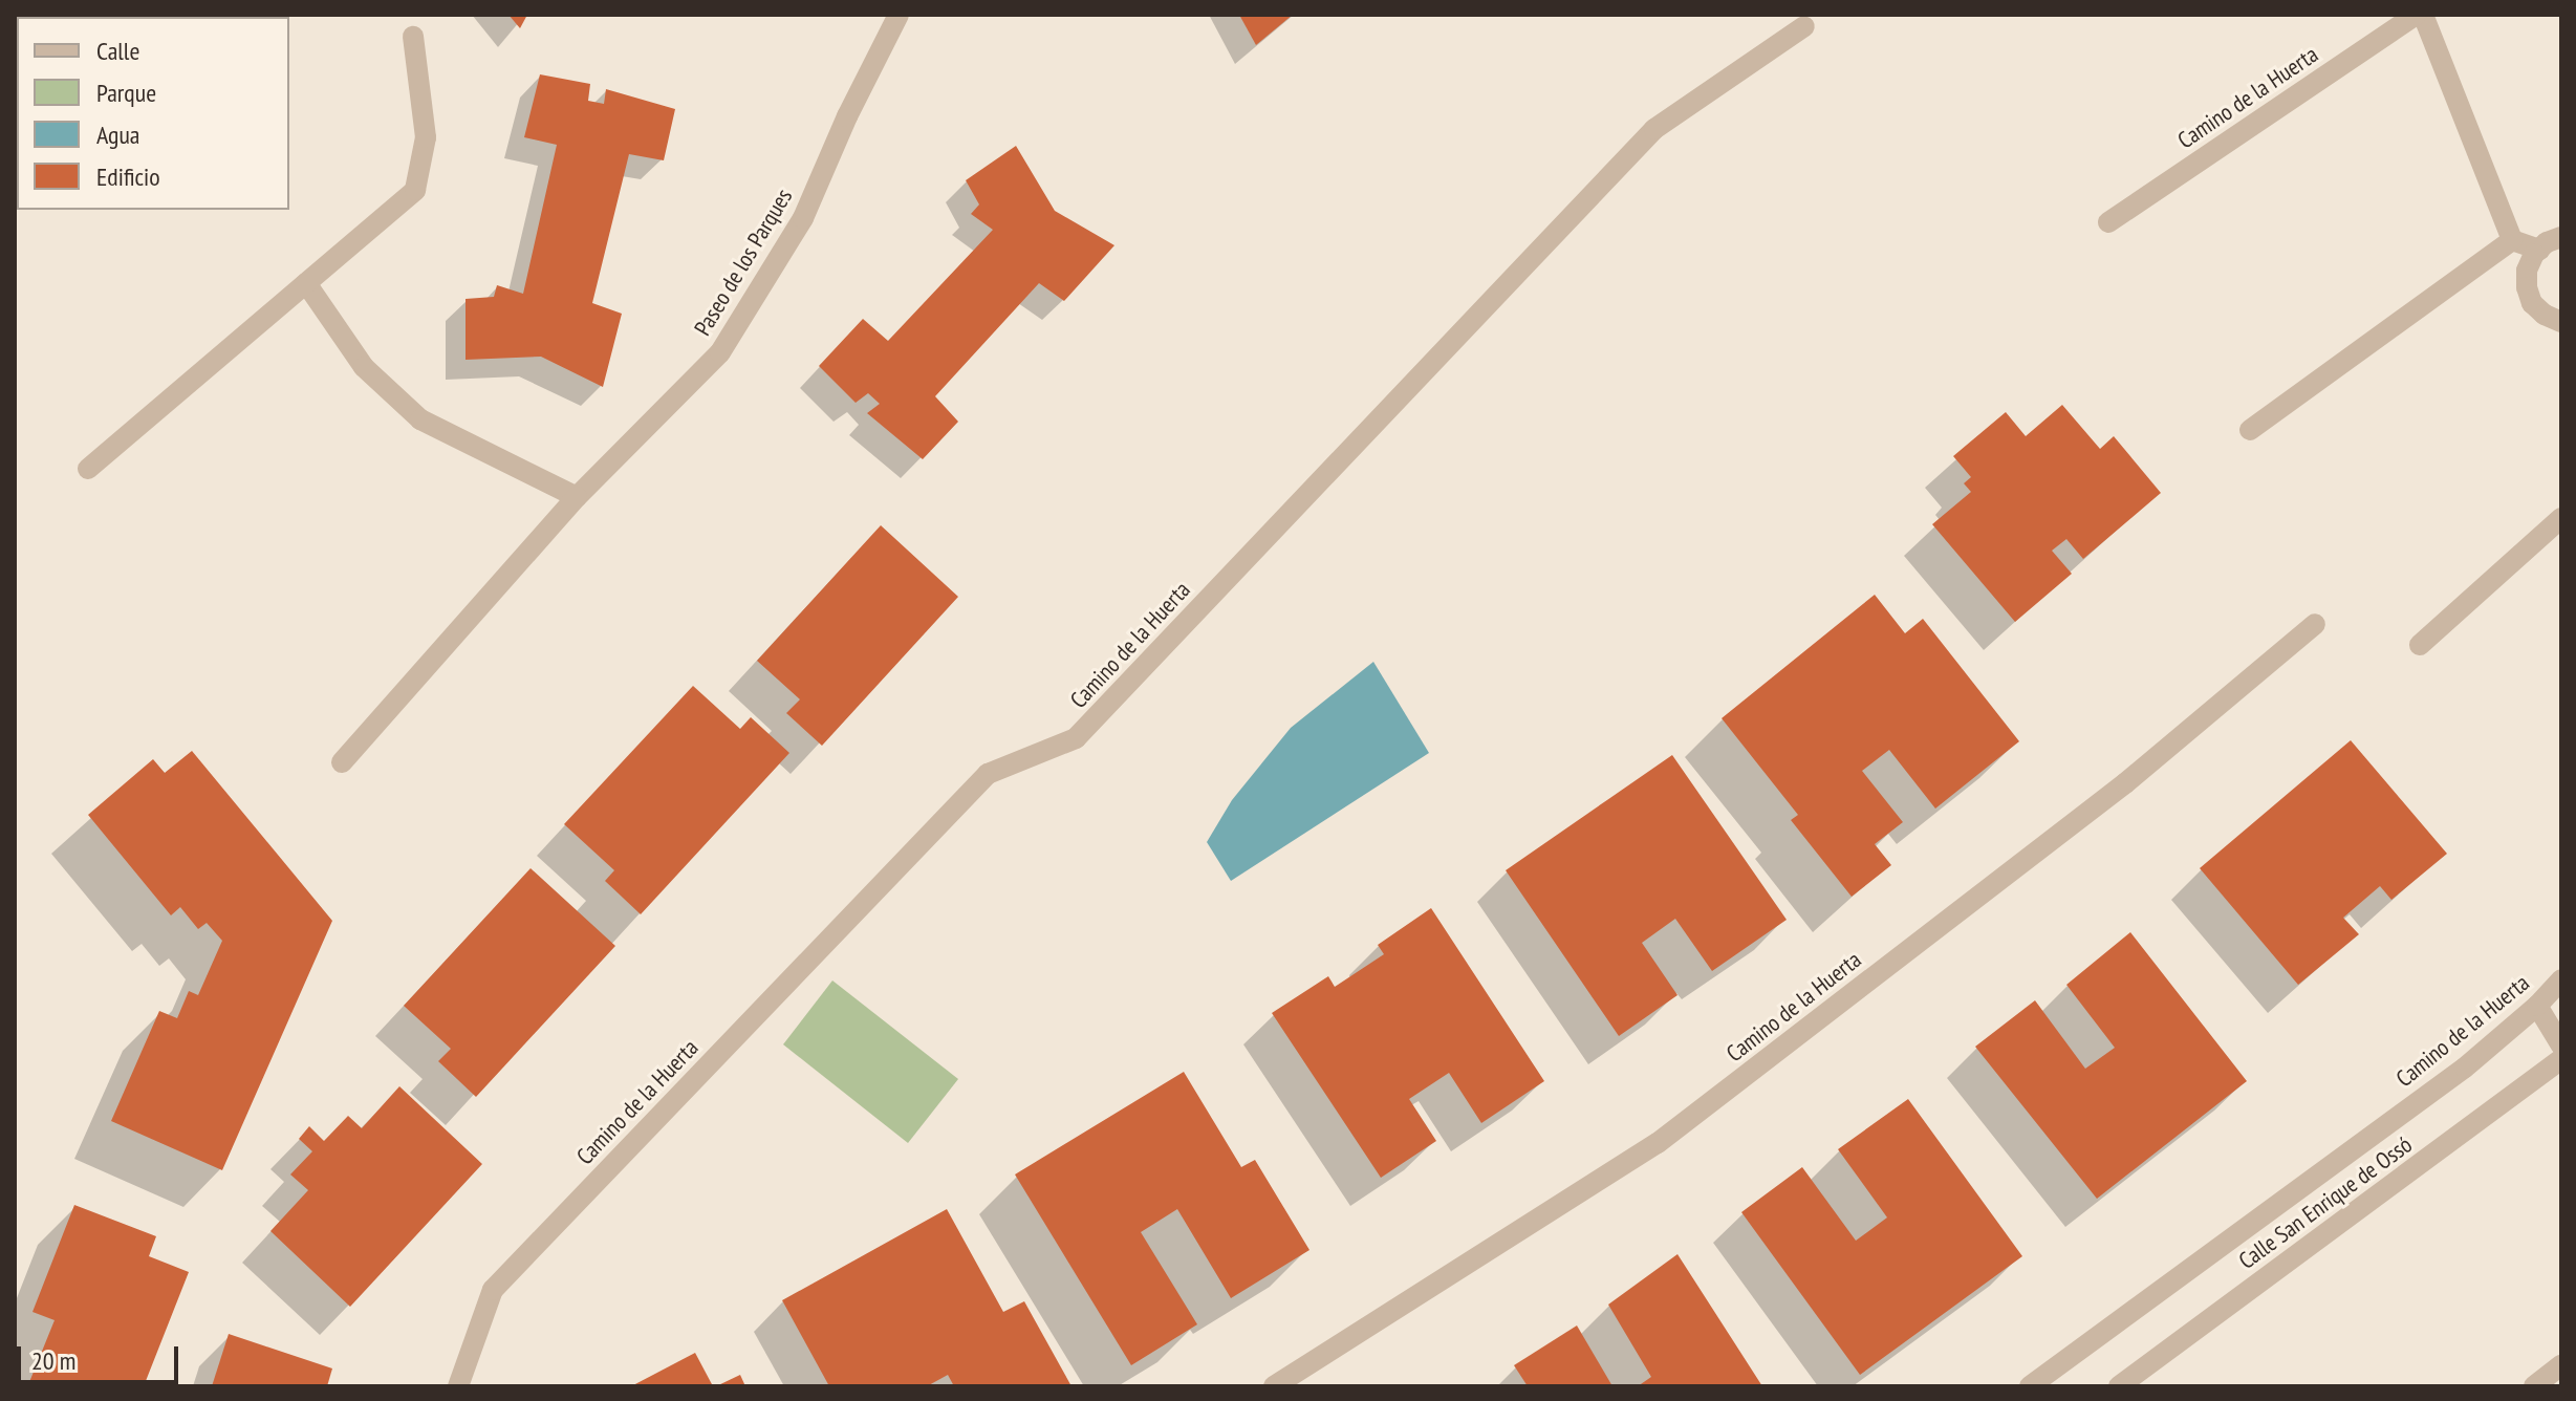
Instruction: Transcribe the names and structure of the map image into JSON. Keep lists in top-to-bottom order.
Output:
{
  "streets": {
    "street": ["Camino de la Huerta", "Paseo de los Parques", "Calle San Enrique de Ossó"]
  },
  "legend": [
    "Calle",
    "Parque",
    "Agua",
    "Edificio"
  ],
  "scale_bar": "20 m"
}
